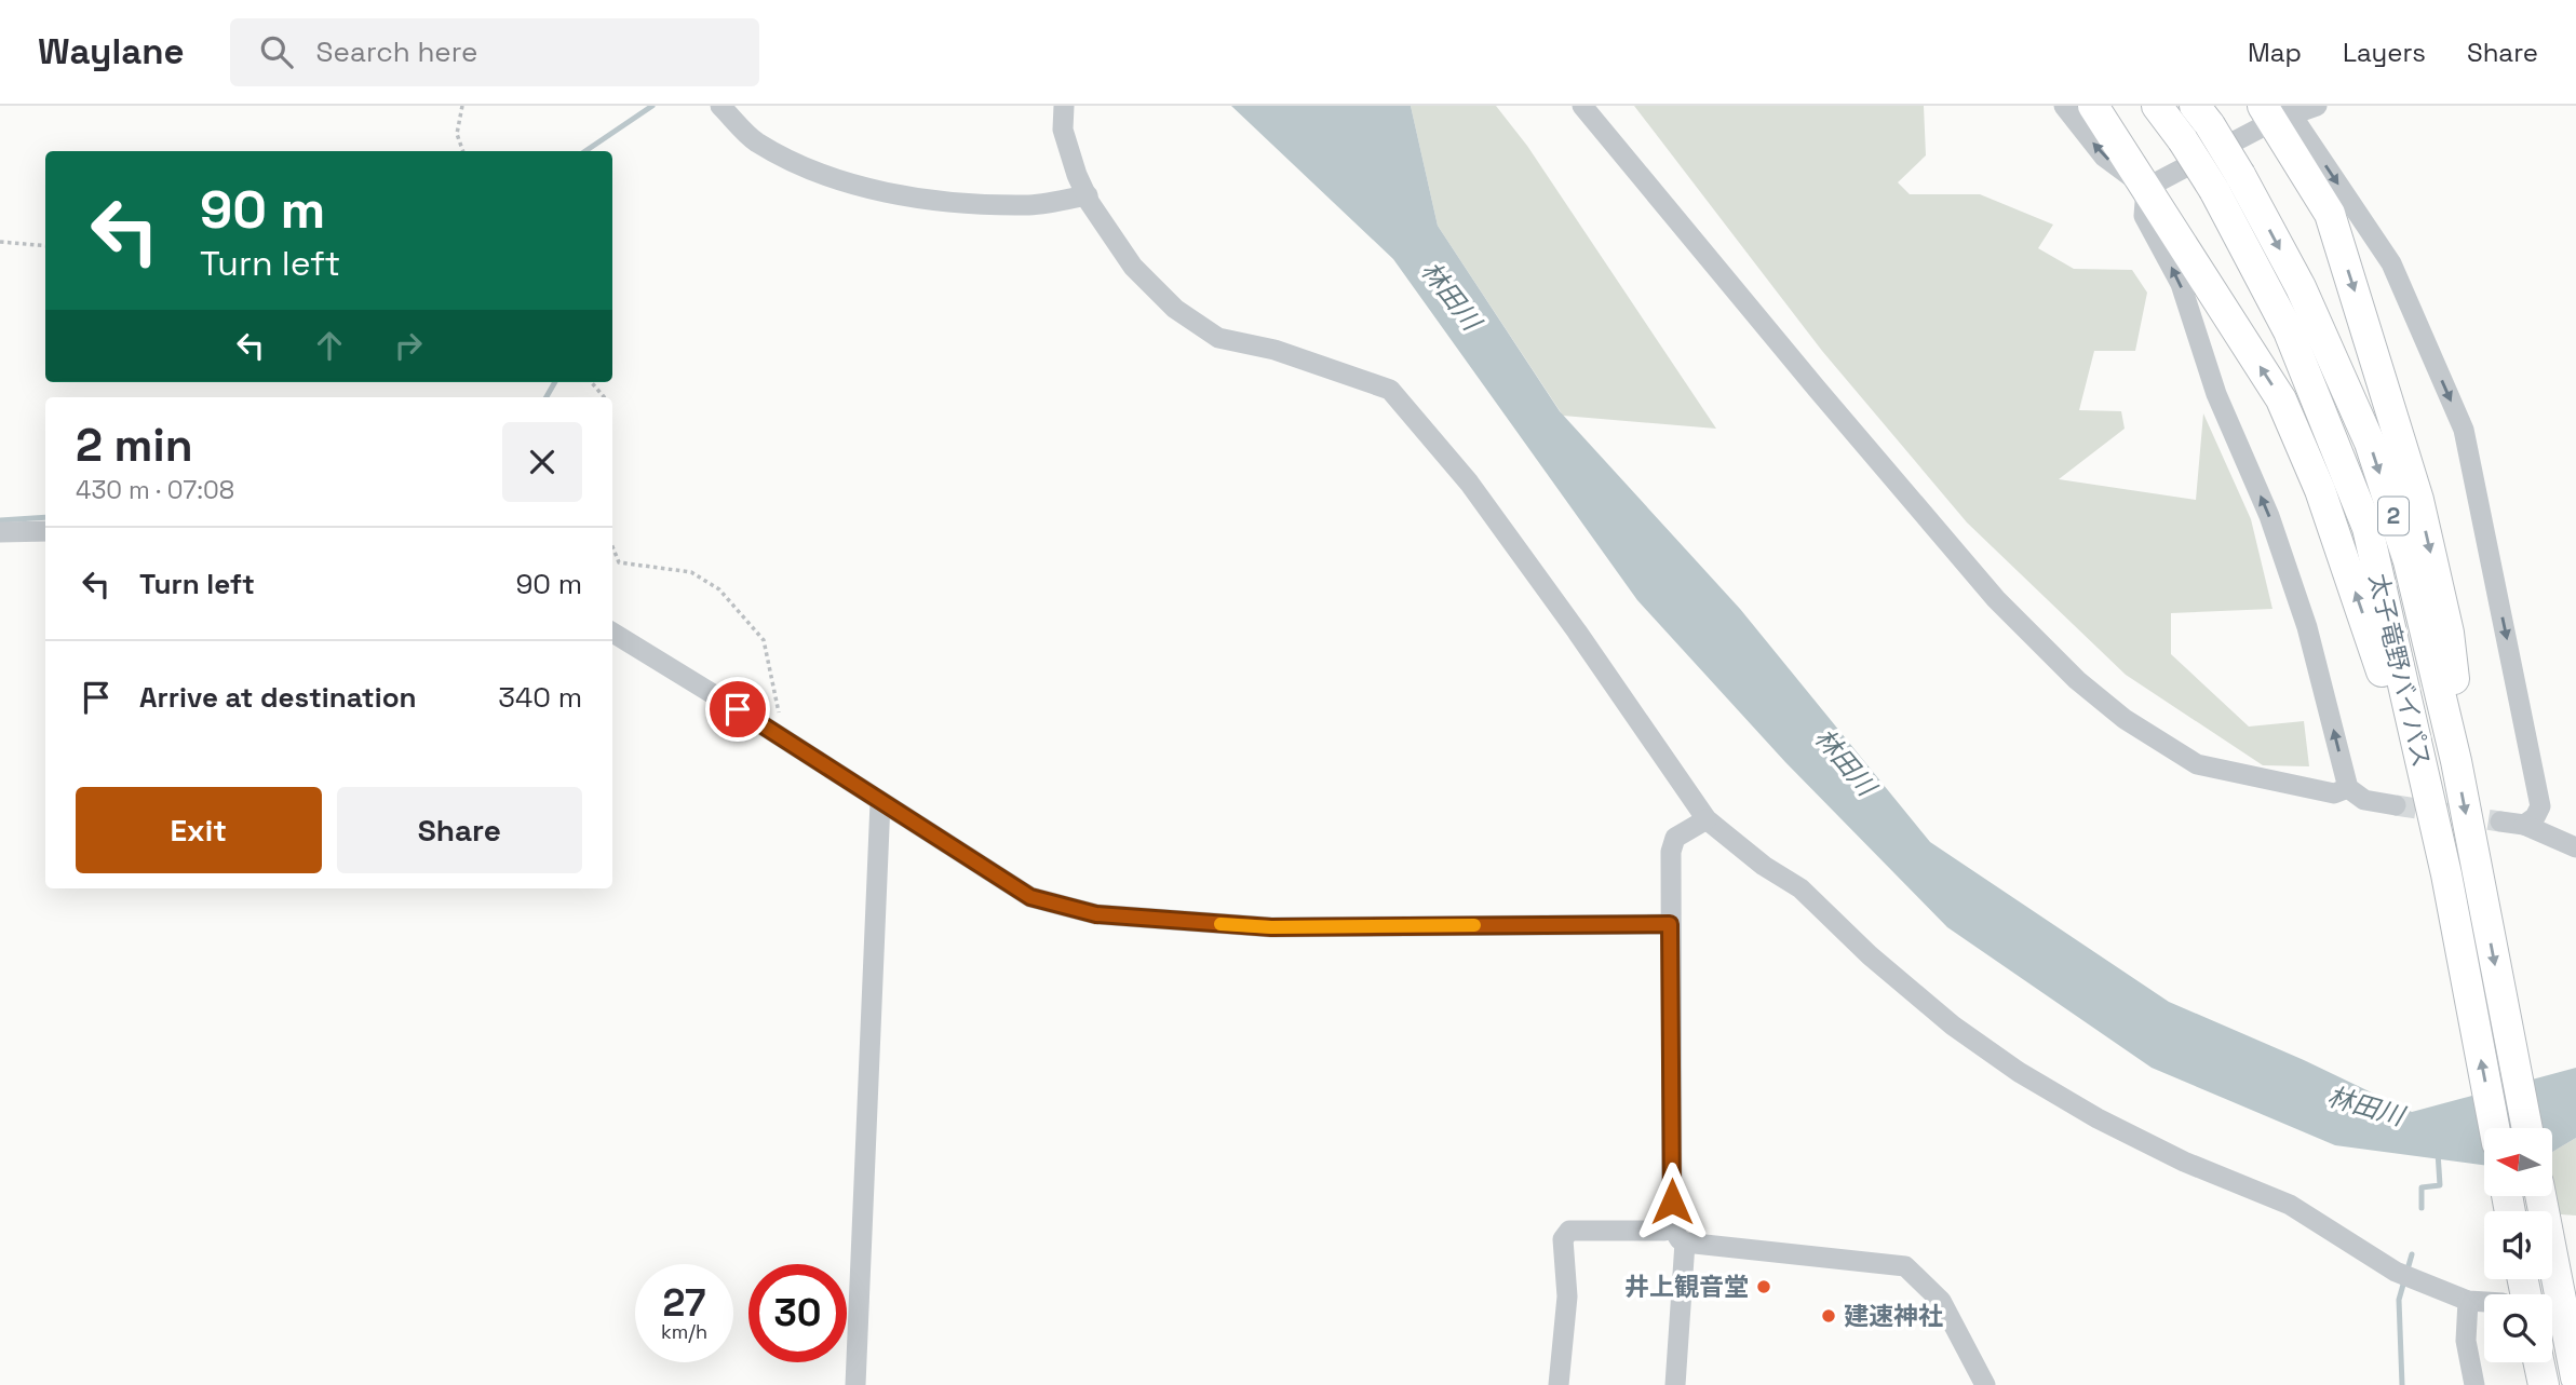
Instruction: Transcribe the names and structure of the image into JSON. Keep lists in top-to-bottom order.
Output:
{
  "streets": {
    "highway": ["2", "太子竜野バイパス"]
  },
  "water": ["林田川"],
  "places": ["井上観音堂", "建速神社"],
  "north": "left",
  "page": {
    "header": "Waylane",
    "search": "Search here",
    "nav": ["Map", "Layers", "Share"],
    "turn": ["90 m", "Turn left"],
    "heading": ["2 min", "430 m · 07:08"],
    "list": [
      {
        "name": "Turn left",
        "value": "90 m"
      },
      {
        "name": "Arrive at destination",
        "value": "340 m"
      }
    ],
    "buttons": ["Exit", "Share"],
    "speed": "27 km/h",
    "limit": "30"
  }
}
